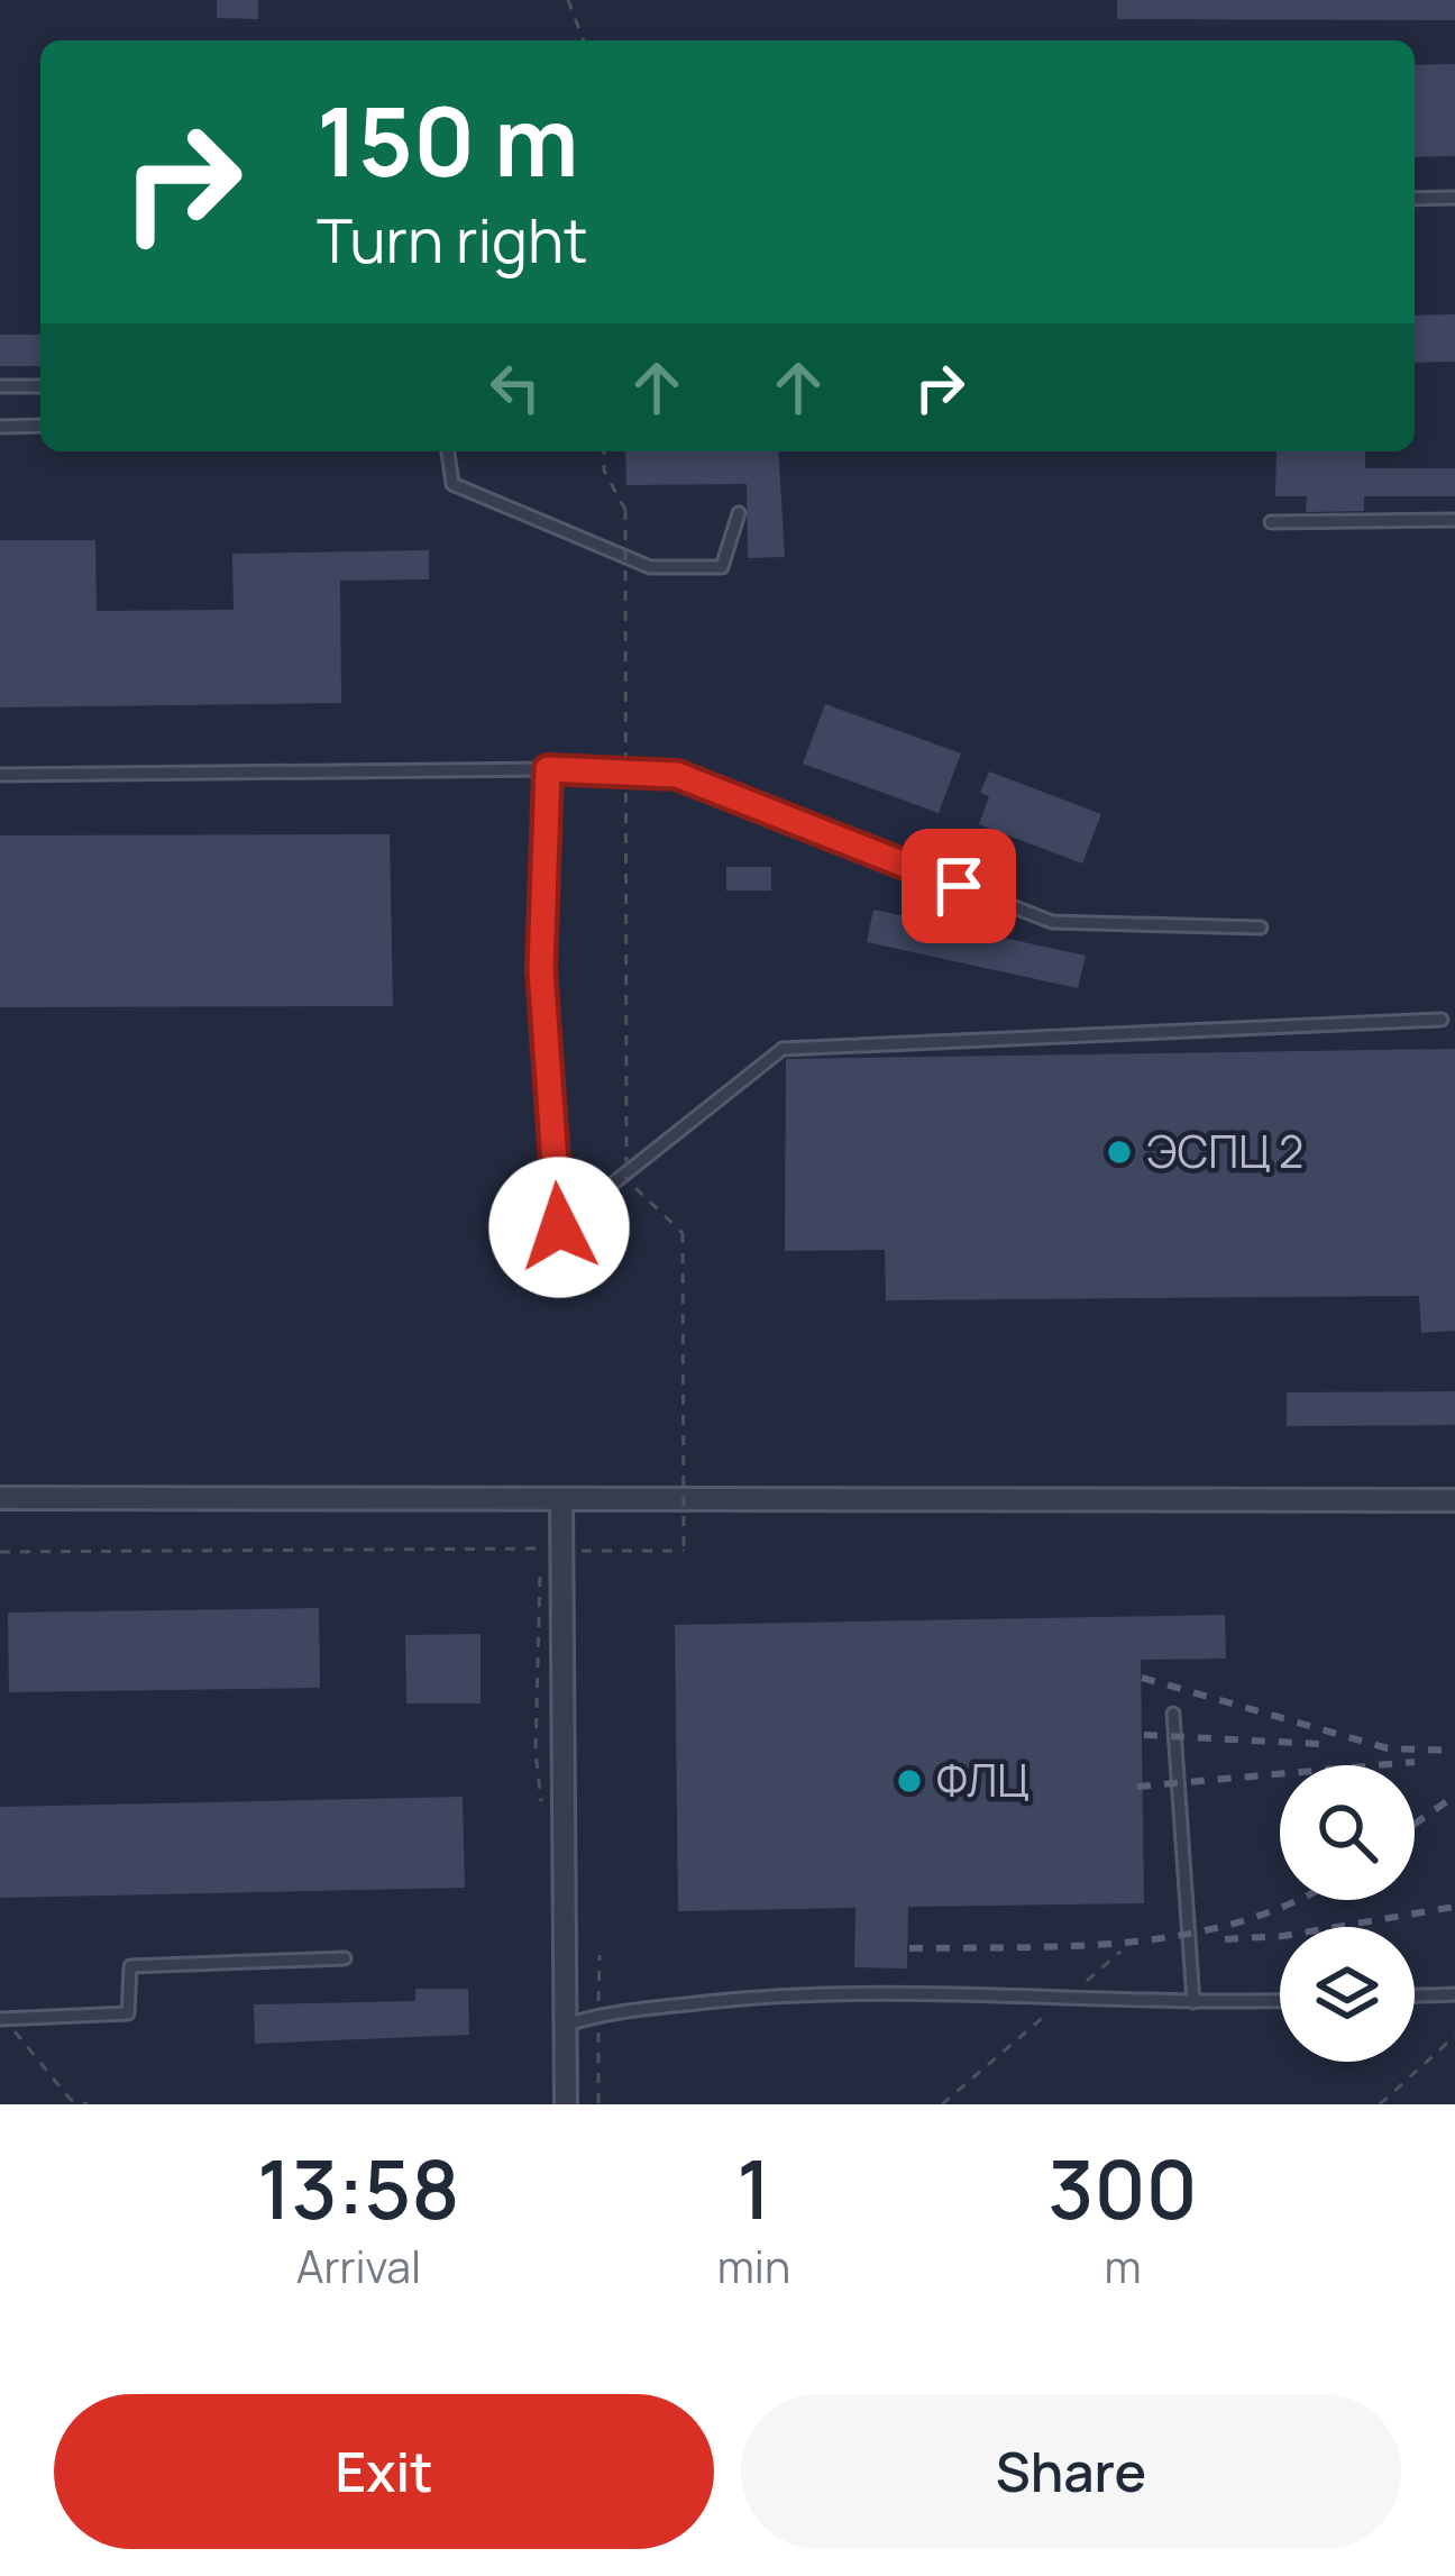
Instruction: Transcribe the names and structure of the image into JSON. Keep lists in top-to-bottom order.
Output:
{
  "places": ["ЭСПЦ 2", "ФЛЦ"],
  "page": {
    "turn": ["150 m", "Turn right"],
    "eta": [
      "13:58",
      "Arrival",
      "1",
      "min",
      "300",
      "m"
    ],
    "buttons": ["Exit", "Share"]
  }
}
